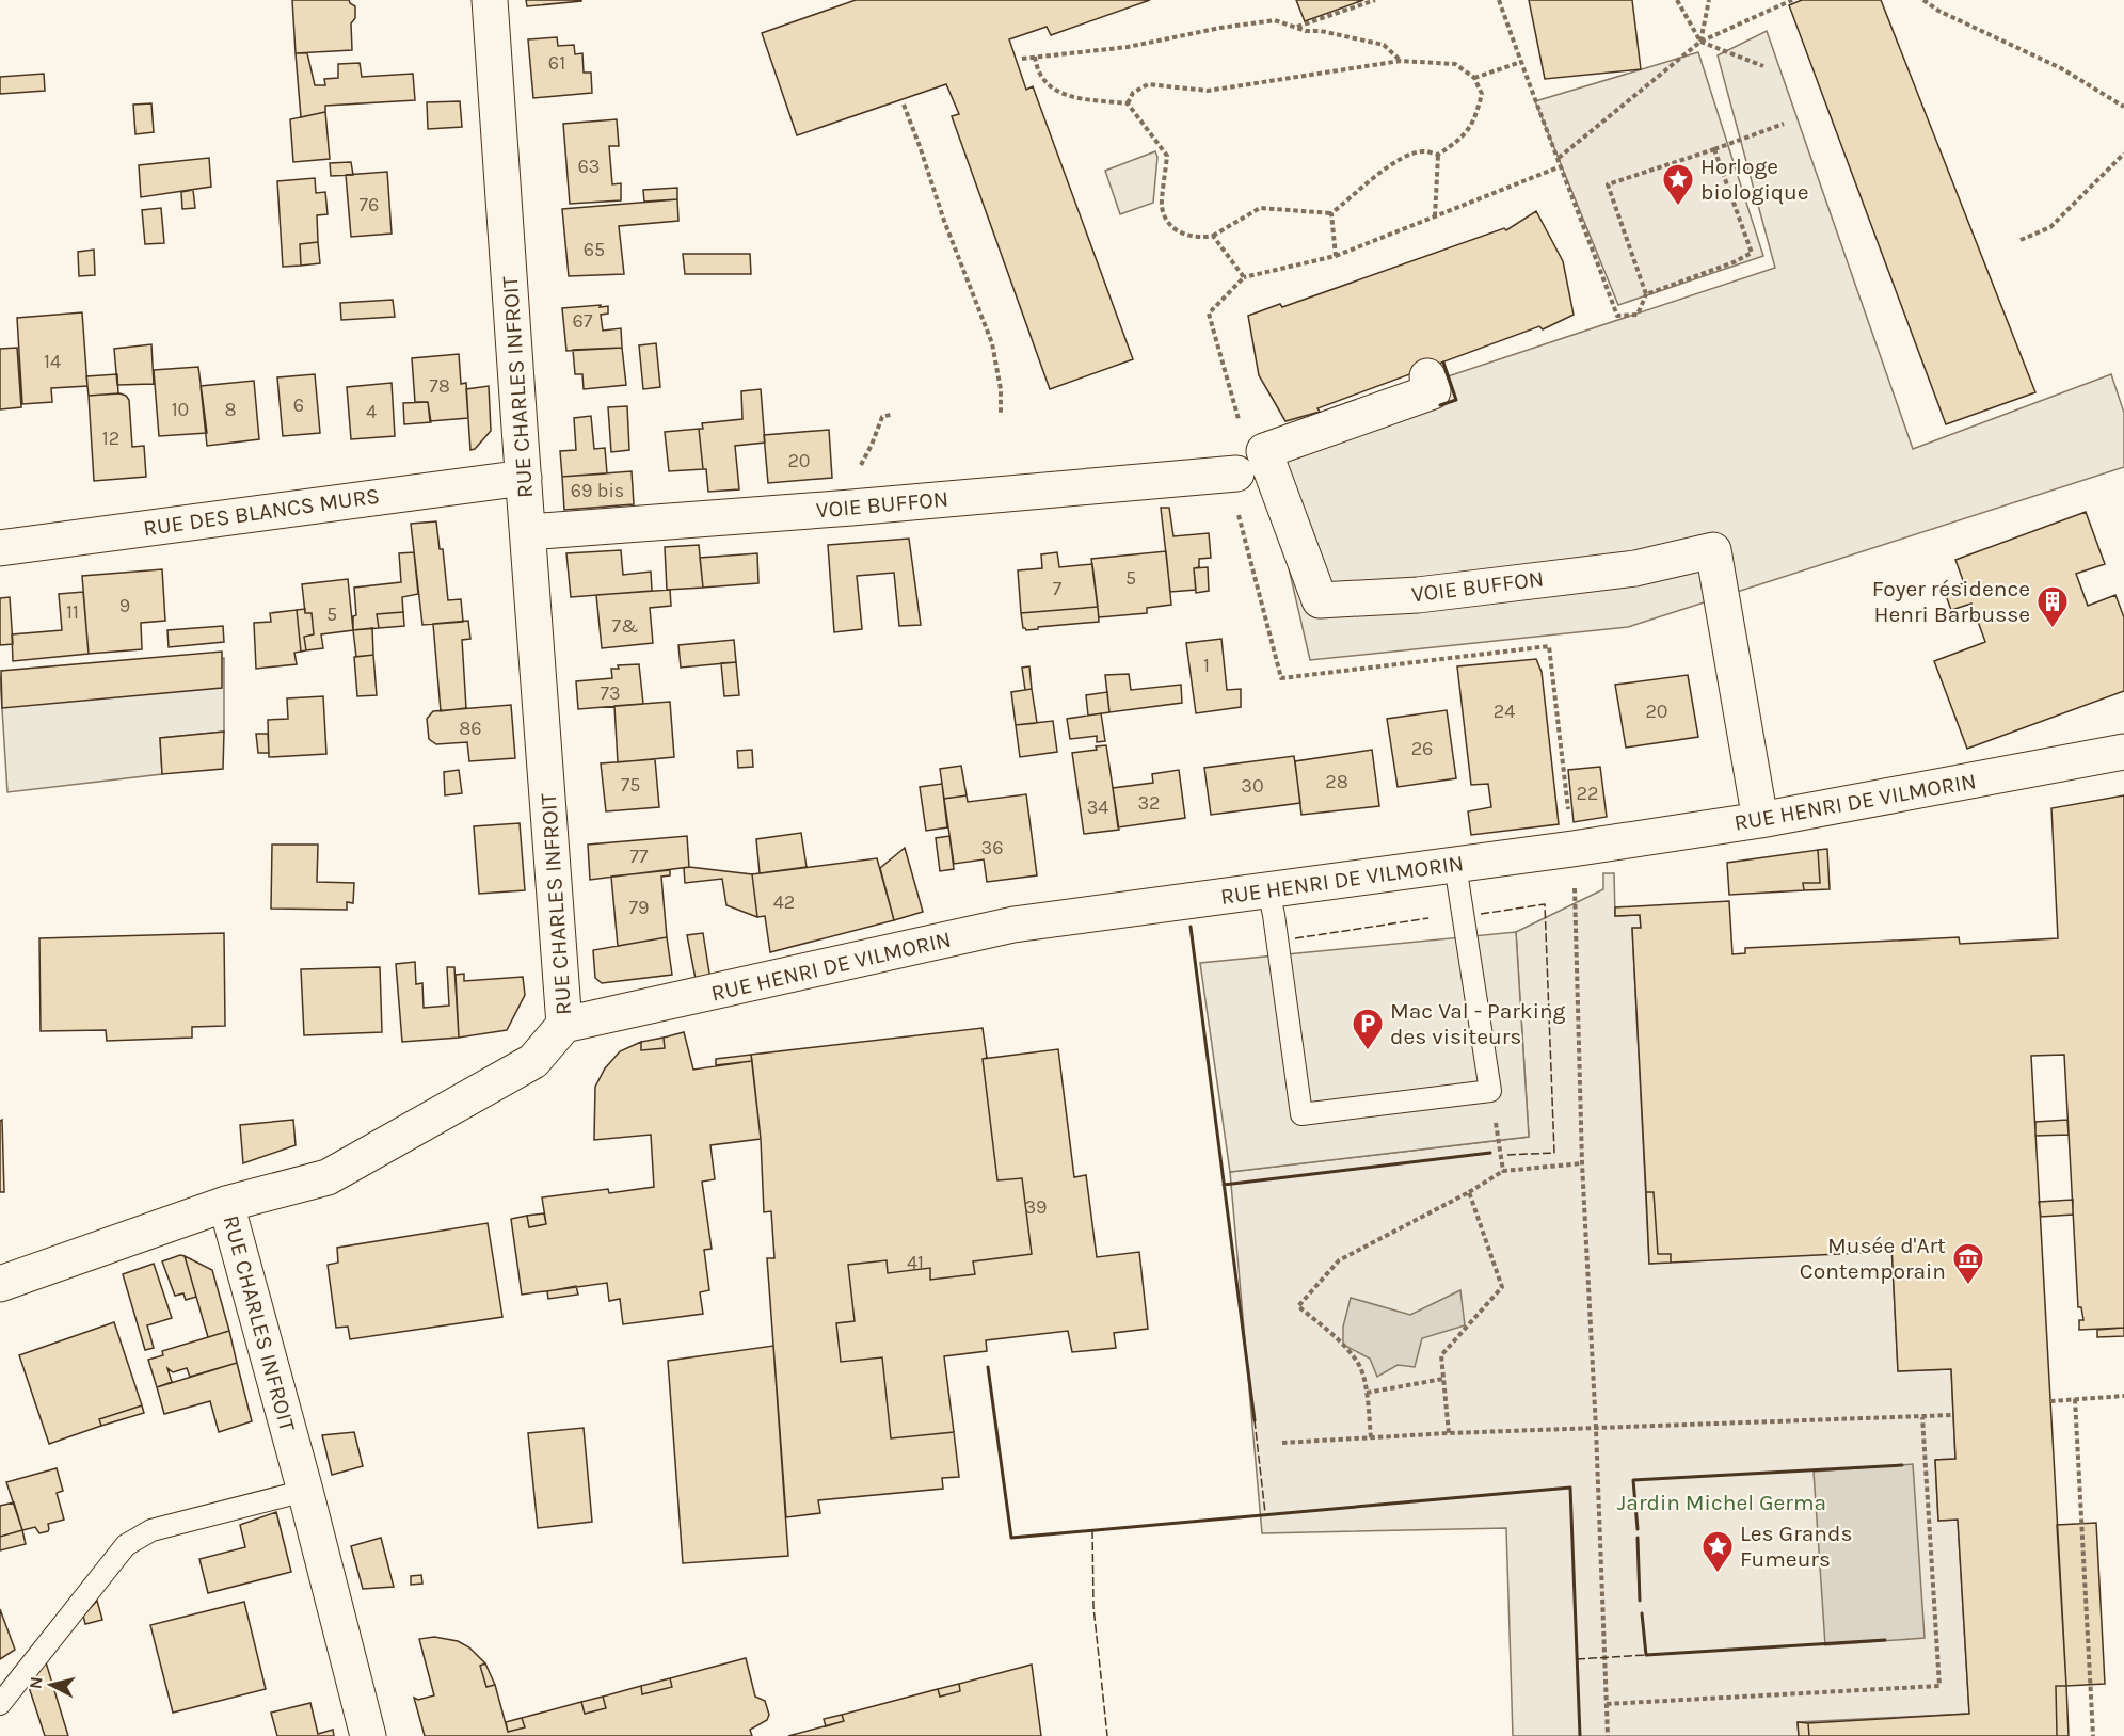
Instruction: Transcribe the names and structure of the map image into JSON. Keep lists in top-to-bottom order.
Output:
{
  "streets": {
    "street": [
      "RUE CHARLES INFROIT",
      "VOIE BUFFON",
      "RUE DES BLANCS MURS",
      "RUE HENRI DE VILMORIN"
    ]
  },
  "crossings": [
    ["RUE CHARLES INFROIT", "VOIE BUFFON"],
    ["RUE CHARLES INFROIT", "RUE DES BLANCS MURS"],
    ["RUE CHARLES INFROIT", "RUE HENRI DE VILMORIN"],
    ["VOIE BUFFON", "RUE HENRI DE VILMORIN"]
  ],
  "parks": ["Jardin Michel Germa"],
  "places": {
    "place": ["Horloge biologique", "Les Grands Fumeurs"],
    "building": ["Foyer résidence Henri Barbusse"],
    "parking": ["Mac Val - Parking des visiteurs"],
    "museum": ["Musée d'Art Contemporain"]
  },
  "house_numbers": [
    "61",
    "63",
    "76",
    "65",
    "67",
    "14",
    "78",
    "6",
    "10",
    "8",
    "4",
    "12",
    "20",
    "69 bis",
    "5",
    "7",
    "9",
    "11",
    "5",
    "7&",
    "1",
    "73",
    "24",
    "20",
    "86",
    "26",
    "28",
    "75",
    "30",
    "22",
    "32",
    "34",
    "36",
    "77",
    "42",
    "79",
    "39",
    "41"
  ],
  "north": "left"
}
